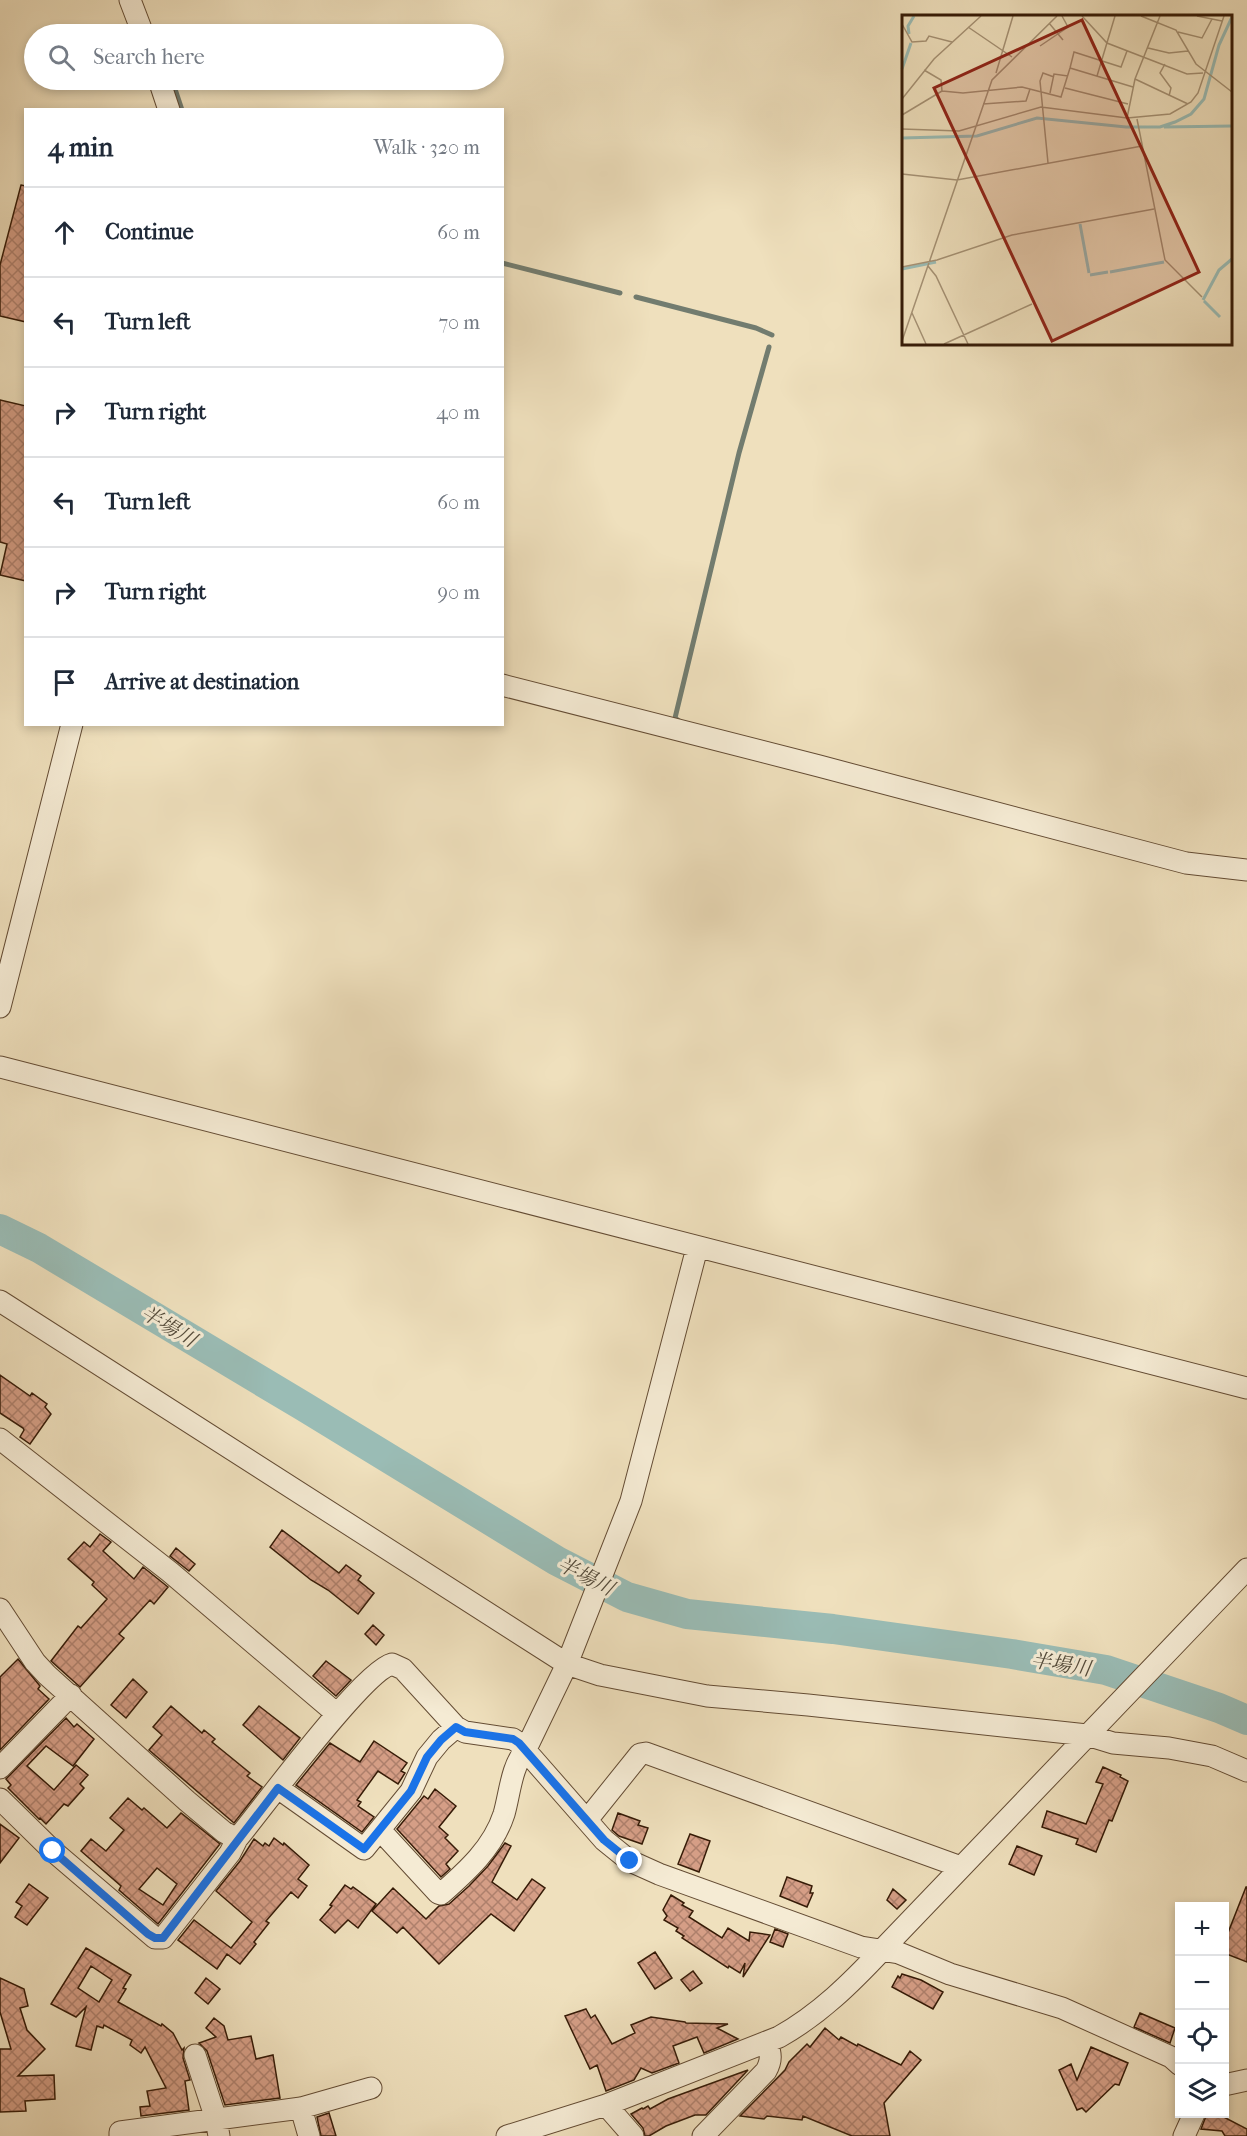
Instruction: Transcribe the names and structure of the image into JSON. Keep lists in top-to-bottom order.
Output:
{
  "water": ["半場川"],
  "page": {
    "search": "Search here",
    "heading": ["4 min", "Walk · 320 m"],
    "list": [
      ["Continue", "60 m"],
      ["Turn left", "70 m"],
      ["Turn right", "40 m"],
      ["Turn left", "60 m"],
      ["Turn right", "90 m"],
      "Arrive at destination"
    ],
    "map_buttons": ["+", "−"]
  }
}
